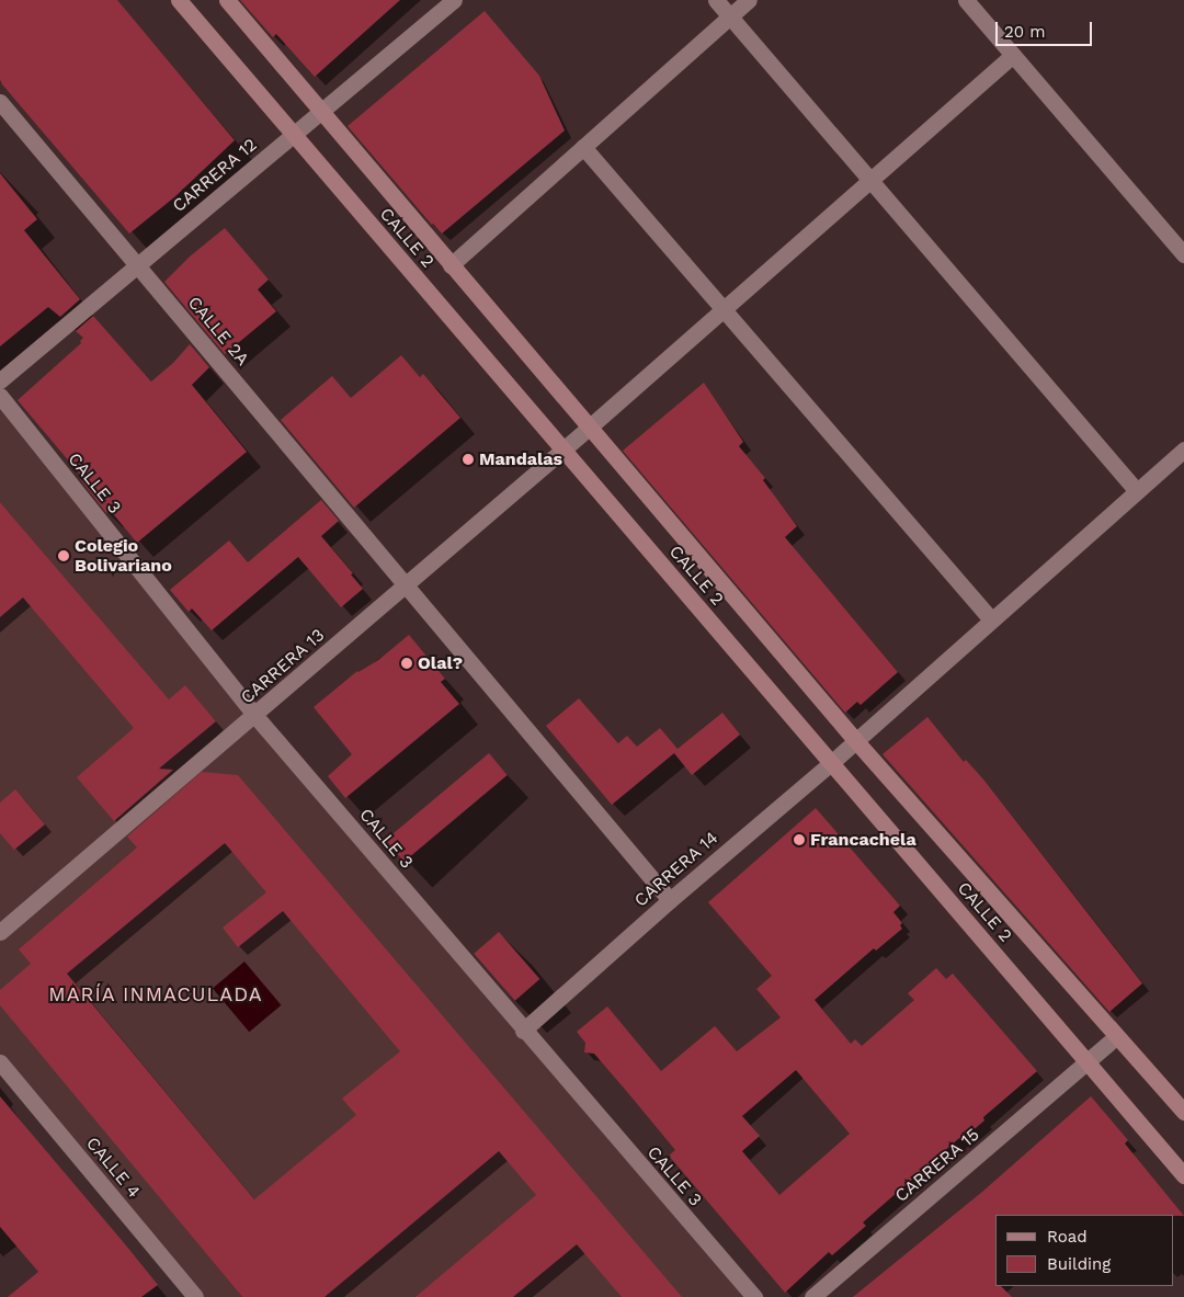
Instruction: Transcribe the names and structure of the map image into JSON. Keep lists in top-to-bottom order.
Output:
{
  "streets": {
    "street": [
      "CARRERA 12",
      "CALLE 2",
      "CALLE 2A",
      "CALLE 3",
      "CARRERA 13",
      "CARRERA 14",
      "CARRERA 15",
      "CALLE 4"
    ]
  },
  "crossings": [
    ["CARRERA 12", "CALLE 2"],
    ["CARRERA 12", "CALLE 2A"],
    ["CALLE 2", "CARRERA 13"],
    ["CALLE 2", "CARRERA 14"],
    ["CALLE 2", "CARRERA 15"],
    ["CALLE 2A", "CARRERA 13"],
    ["CALLE 2A", "CARRERA 14"],
    ["CALLE 3", "CARRERA 13"],
    ["CALLE 3", "CARRERA 14"]
  ],
  "districts": ["MARÍA INMACULADA"],
  "places": [
    "Mandalas",
    "Colegio Bolivariano",
    "Olal?",
    "Francachela"
  ],
  "legend": ["Road", "Building"],
  "scale_bar": "20 m"
}
